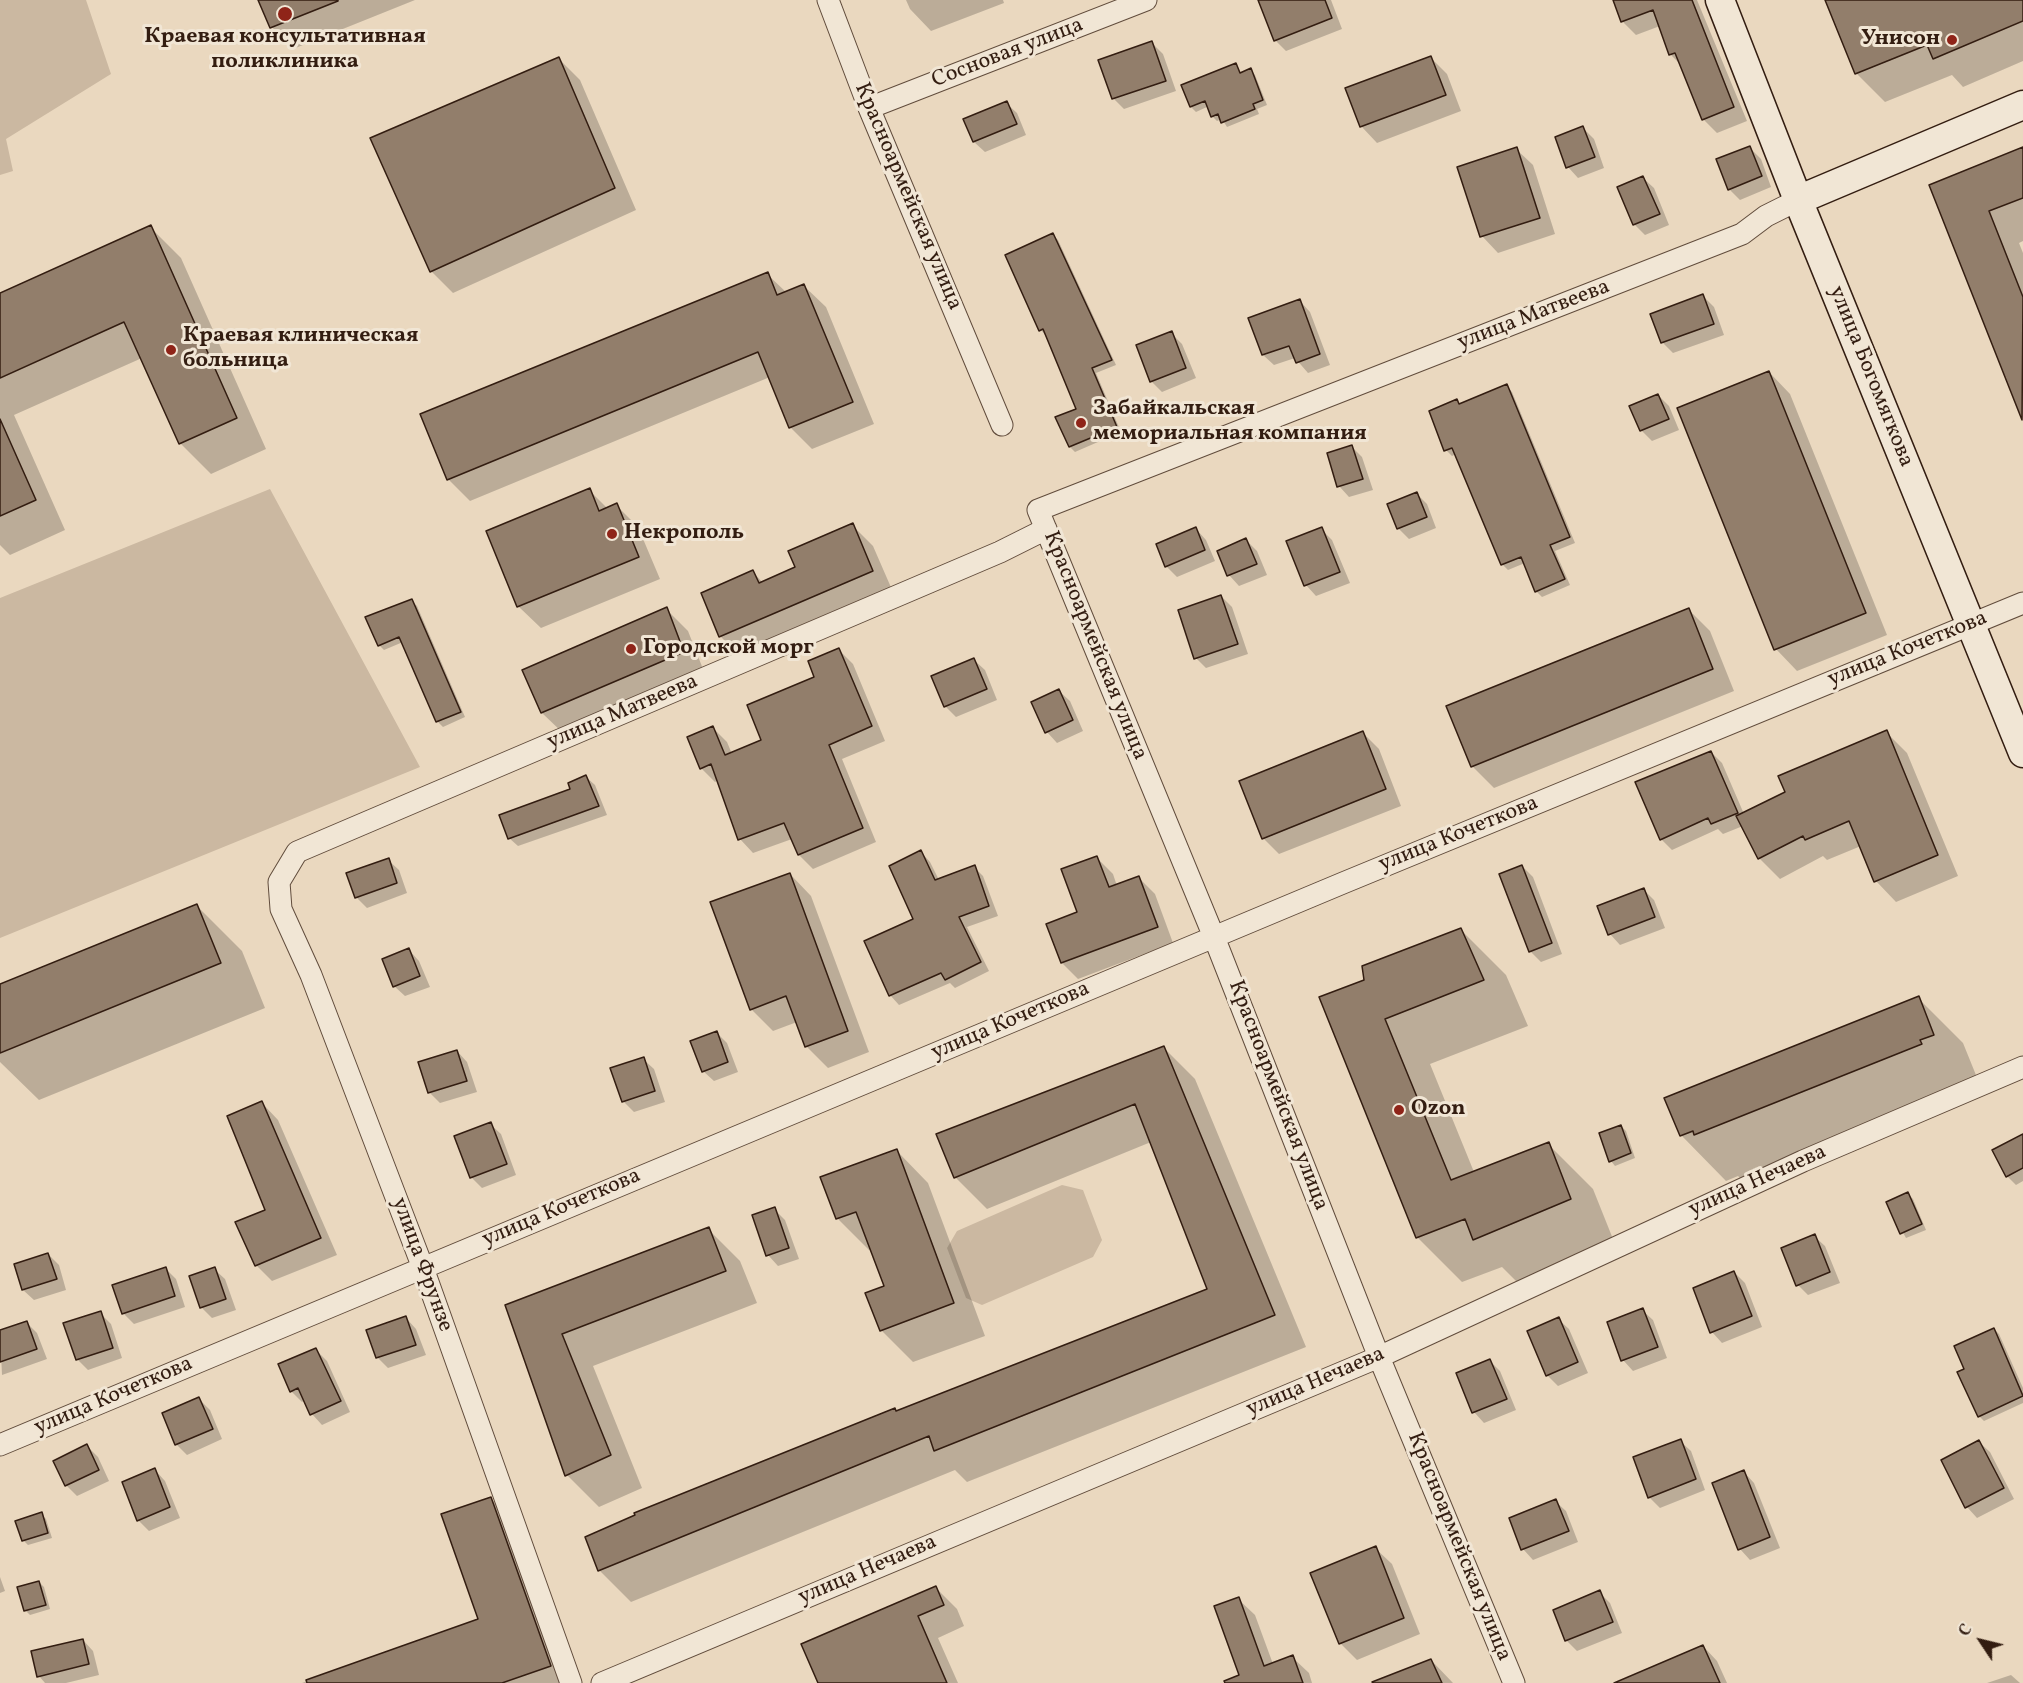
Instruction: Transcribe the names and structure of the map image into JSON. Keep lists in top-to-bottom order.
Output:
{
  "streets": {
    "street": [
      "Сосновая улица",
      "Красноармейская улица",
      "улица Матвеева",
      "улица Богомягкова",
      "улица Кочеткова",
      "улица Нечаева",
      "улица Фрунзе"
    ]
  },
  "crossings": [
    ["Сосновая улица", "Красноармейская улица"],
    ["Красноармейская улица", "улица Матвеева"],
    ["Красноармейская улица", "улица Кочеткова"],
    ["Красноармейская улица", "улица Нечаева"],
    ["улица Матвеева", "улица Богомягкова"],
    ["улица Матвеева", "улица Фрунзе"],
    ["улица Богомягкова", "улица Кочеткова"],
    ["улица Кочеткова", "улица Фрунзе"]
  ],
  "places": [
    "Краевая консультативная поликлиника",
    "Унисон",
    "Краевая клиническая больница",
    "Забайкальская мемориальная компания",
    "Некрополь",
    "Городской морг",
    "Ozon"
  ],
  "north": "top left"
}
